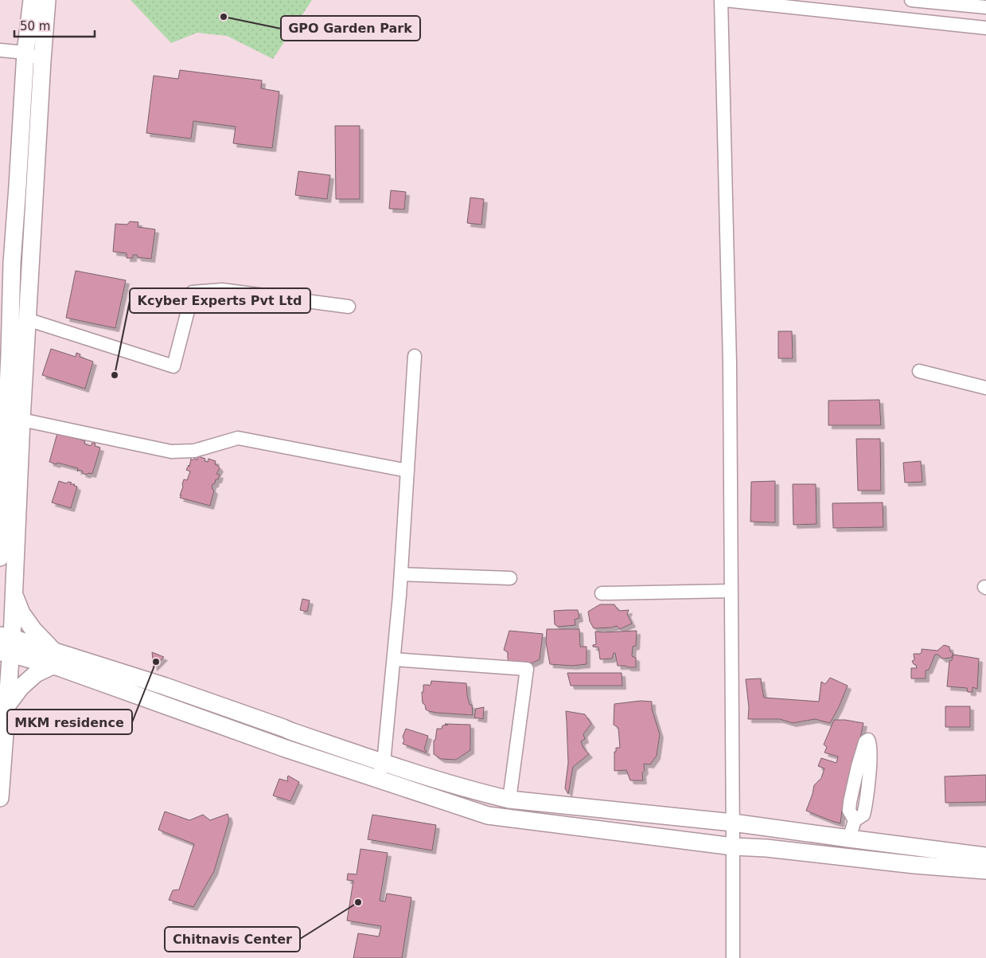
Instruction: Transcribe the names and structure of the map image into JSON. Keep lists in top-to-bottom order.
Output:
{
  "places": [
    "GPO Garden Park",
    "Kcyber Experts Pvt Ltd",
    "MKM residence",
    "Chitnavis Center"
  ],
  "scale_bar": "50 m"
}
